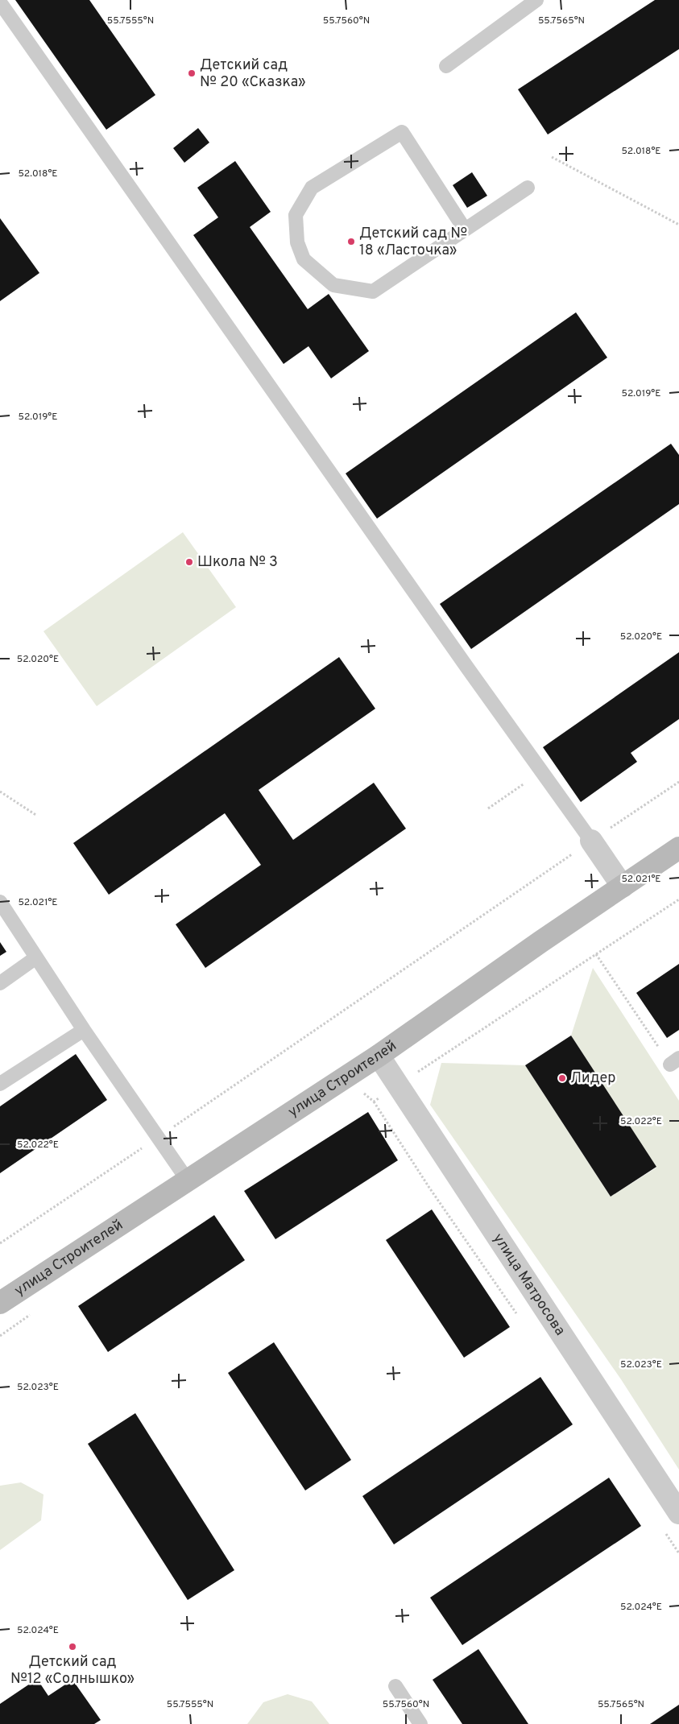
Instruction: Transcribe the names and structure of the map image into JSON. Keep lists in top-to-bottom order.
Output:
{
  "streets": {
    "street": ["улица Строителей", "улица Матросова"]
  },
  "crossings": [
    ["улица Строителей", "улица Матросова"]
  ],
  "places": [
    "Детский сад № 20 «Сказка»",
    "Детский сад № 18 «Ласточка»",
    "Школа № 3",
    "Лидер",
    "Детский сад №12 «Солнышко»"
  ],
  "coordinates": [
    "55.7555°N",
    "55.7560°N",
    "55.7565°N",
    "52.018°E",
    "52.019°E",
    "52.020°E",
    "52.021°E",
    "52.022°E",
    "52.023°E",
    "52.024°E"
  ]
}
